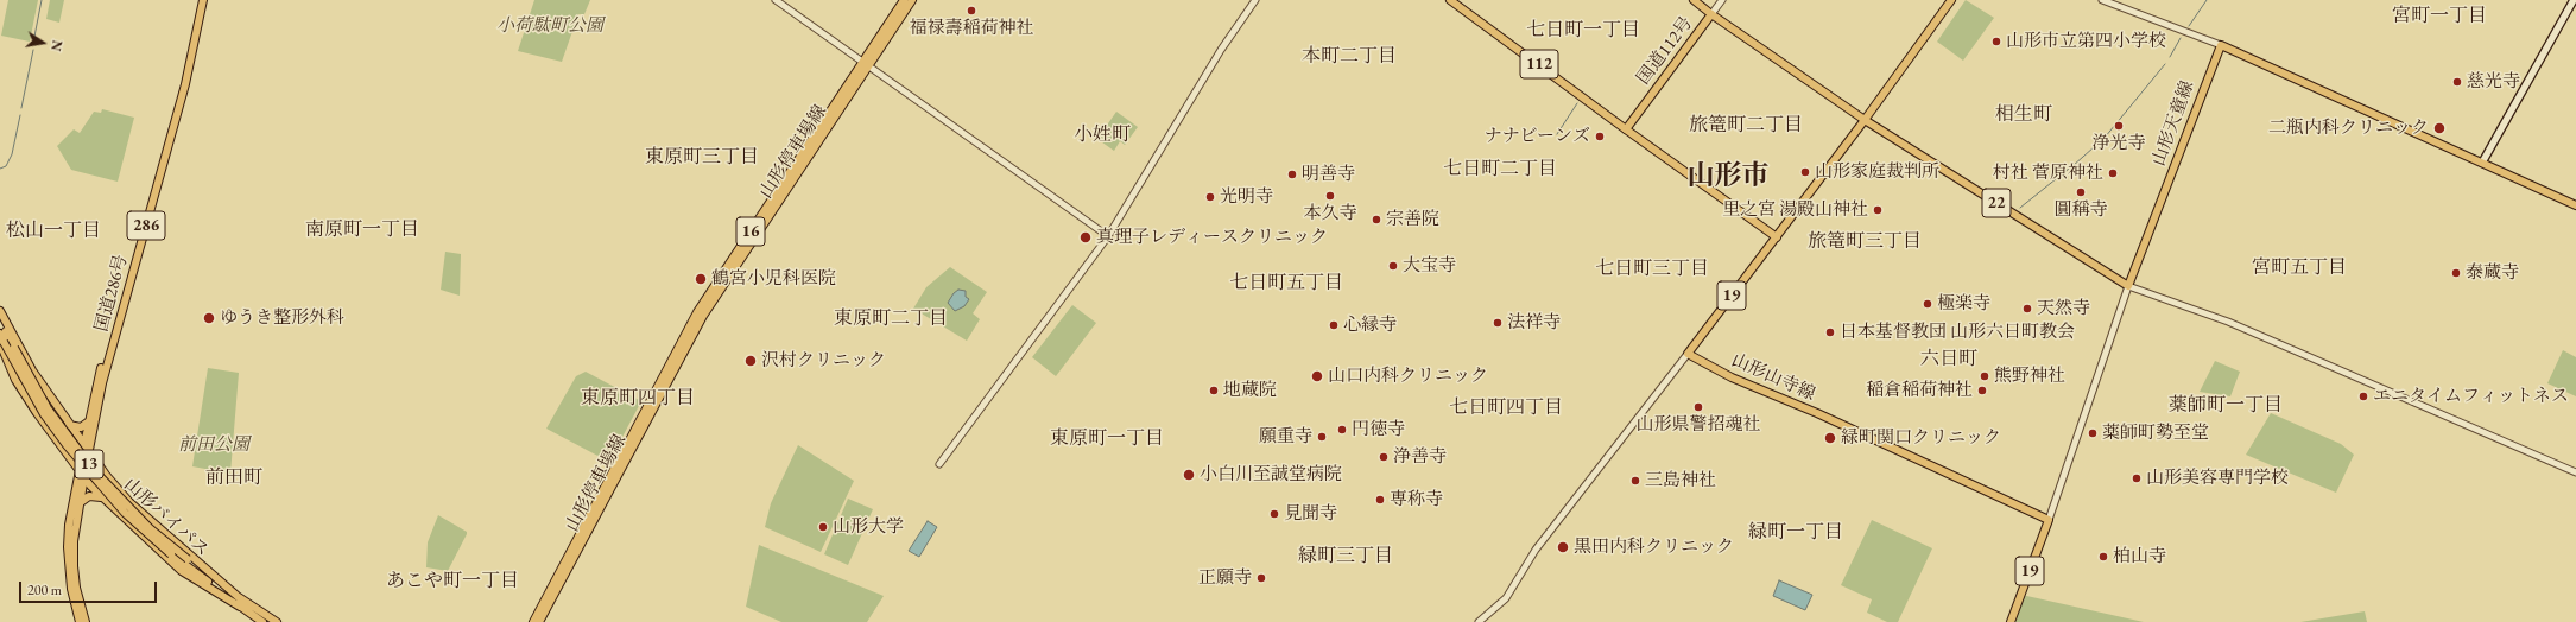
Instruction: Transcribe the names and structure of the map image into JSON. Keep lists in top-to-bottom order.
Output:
{
  "streets": {
    "main road": [
      "国道112号",
      "112",
      "山形天童線",
      "山形停車場線",
      "22",
      "286",
      "16",
      "国道286号",
      "19",
      "山形山寺線",
      "13",
      "山形バイパス"
    ]
  },
  "crossings": [
    ["国道112号", "112"],
    ["国道112号", "22"],
    ["山形天童線", "22"],
    ["19", "山形山寺線"]
  ],
  "districts": [
    "宮町一丁目",
    "七日町一丁目",
    "本町二丁目",
    "相生町",
    "旅篭町二丁目",
    "小姓町",
    "東原町三丁目",
    "七日町二丁目",
    "山形市",
    "南原町一丁目",
    "松山一丁目",
    "旅篭町三丁目",
    "宮町五丁目",
    "七日町三丁目",
    "七日町五丁目",
    "東原町二丁目",
    "六日町",
    "東原町四丁目",
    "薬師町一丁目",
    "七日町四丁目",
    "東原町一丁目",
    "前田町",
    "緑町一丁目",
    "緑町三丁目",
    "あこや町一丁目"
  ],
  "parks": ["小荷駄町公園", "前田公園"],
  "places": [
    "福禄壽稲荷神社",
    "山形市立第四小学校",
    "慈光寺",
    "浄光寺",
    "二瓶内科クリニック",
    "ナナビーンズ",
    "山形家庭裁判所",
    "村社 菅原神社",
    "明善寺",
    "圓稱寺",
    "本久寺",
    "光明寺",
    "里之宮 湯殿山神社",
    "宗善院",
    "真理子レディースクリニック",
    "大宝寺",
    "泰蔵寺",
    "鶴宮小児科医院",
    "極楽寺",
    "天然寺",
    "ゆうき整形外科",
    "法祥寺",
    "心縁寺",
    "日本基督教団 山形六日町教会",
    "沢村クリニック",
    "山口内科クリニック",
    "熊野神社",
    "地蔵院",
    "稲倉稲荷神社",
    "エニタイムフィットネス",
    "山形県警招魂社",
    "円徳寺",
    "薬師町勢至堂",
    "願重寺",
    "緑町関口クリニック",
    "浄善寺",
    "小白川至誠堂病院",
    "山形美容専門学校",
    "三島神社",
    "専称寺",
    "見聞寺",
    "山形大学",
    "黒田内科クリニック",
    "柏山寺",
    "正願寺"
  ],
  "scale_bar": "200 m",
  "north": "right"
}
